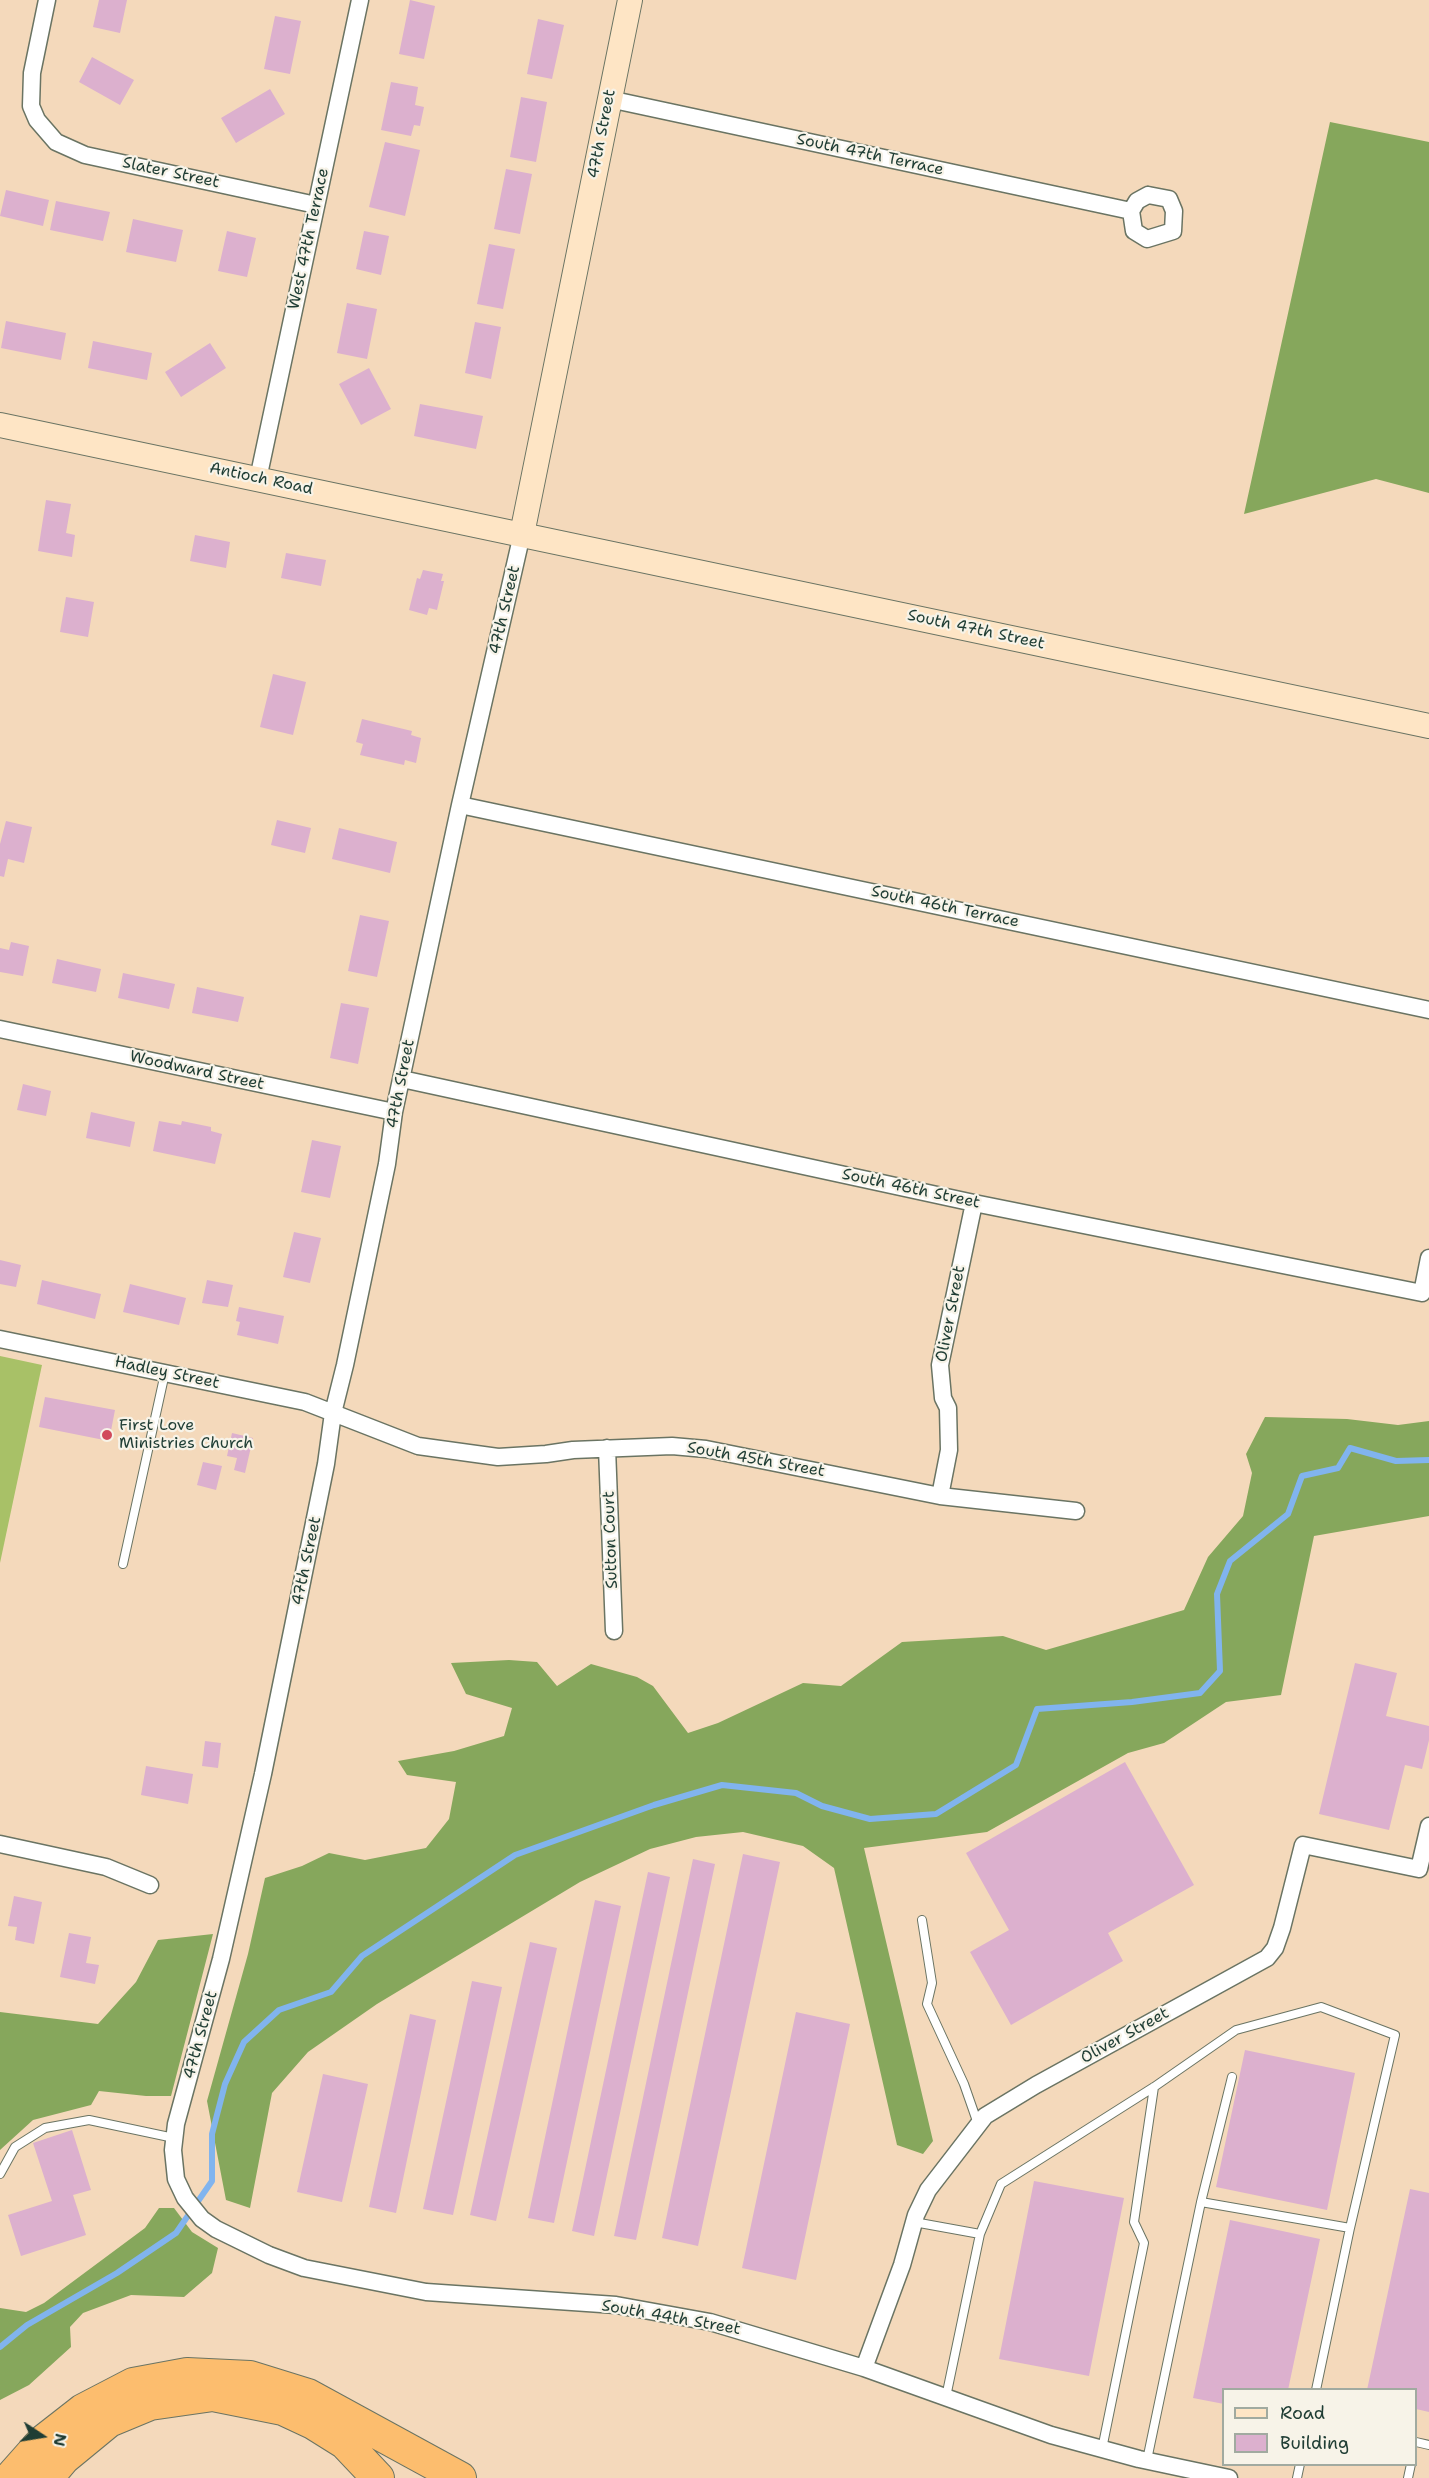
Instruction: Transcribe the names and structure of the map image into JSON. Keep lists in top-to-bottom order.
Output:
{
  "streets": {
    "main road": ["47th Street", "Antioch Road", "South 47th Street"],
    "street": [
      "South 47th Terrace",
      "Slater Street",
      "West 47th Terrace",
      "South 46th Terrace",
      "Woodward Street",
      "South 46th Street",
      "Oliver Street",
      "Hadley Street",
      "South 45th Street",
      "Sutton Court",
      "South 44th Street"
    ]
  },
  "crossings": [
    ["47th Street", "South 47th Terrace"],
    ["47th Street", "Antioch Road"],
    ["47th Street", "South 47th Street"],
    ["47th Street", "South 46th Terrace"],
    ["47th Street", "Woodward Street"],
    ["47th Street", "South 46th Street"],
    ["47th Street", "Hadley Street"],
    ["47th Street", "South 45th Street"],
    ["47th Street", "South 44th Street"],
    ["Slater Street", "West 47th Terrace"],
    ["West 47th Terrace", "Antioch Road"],
    ["Antioch Road", "South 47th Street"],
    ["South 46th Street", "Oliver Street"],
    ["Oliver Street", "South 45th Street"],
    ["Oliver Street", "South 44th Street"],
    ["Hadley Street", "South 45th Street"],
    ["South 45th Street", "Sutton Court"]
  ],
  "places": ["First Love Ministries Church"],
  "legend": ["Road", "Building"],
  "north": "right"
}
